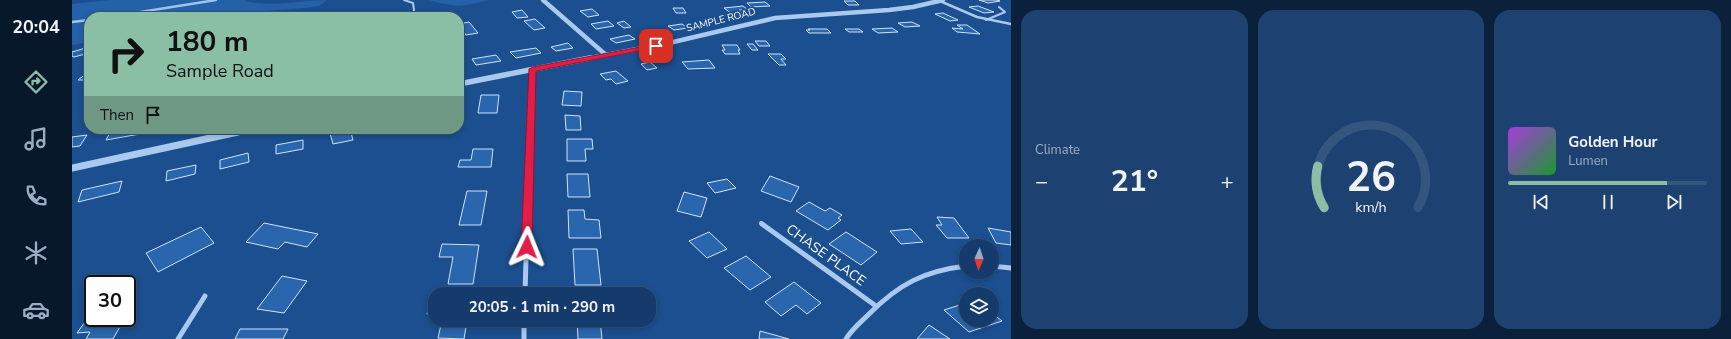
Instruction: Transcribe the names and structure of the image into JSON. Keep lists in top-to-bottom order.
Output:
{
  "streets": {
    "street": ["SAMPLE ROAD", "CHASE PLACE"]
  },
  "north": "bottom",
  "page": {
    "tabs": "20:04",
    "tile": "Climate",
    "turn": ["180 m", "Sample Road"],
    "then": "Then",
    "song": ["Golden Hour", "Lumen"],
    "heat": ["−", "21°", "+"],
    "limit": "30",
    "trip": "20:05 · 1 min · 290 m",
    "gauge": ["26", "km/h"]
  }
}
